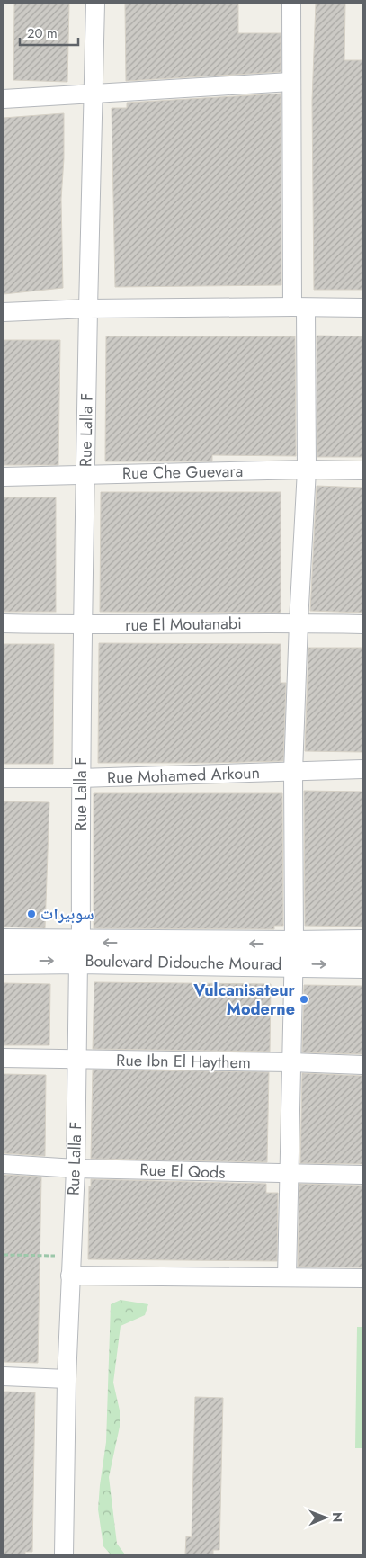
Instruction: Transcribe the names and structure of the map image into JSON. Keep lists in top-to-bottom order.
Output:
{
  "streets": {
    "main road": ["Boulevard Didouche Mourad"],
    "street": [
      "Rue Lalla F",
      "Rue Che Guevara",
      "rue El Moutanabi",
      "Rue Mohamed Arkoun",
      "Rue Ibn El Haythem",
      "Rue El Qods"
    ]
  },
  "crossings": [
    ["Rue Lalla F", "Rue Che Guevara"],
    ["Rue Lalla F", "rue El Moutanabi"],
    ["Rue Lalla F", "Rue Mohamed Arkoun"],
    ["Rue Lalla F", "Boulevard Didouche Mourad"],
    ["Rue Lalla F", "Rue Ibn El Haythem"],
    ["Rue Lalla F", "Rue El Qods"]
  ],
  "places": ["سوبيرات", "Vulcanisateur Moderne"],
  "scale_bar": "20 m",
  "north": "right"
}
